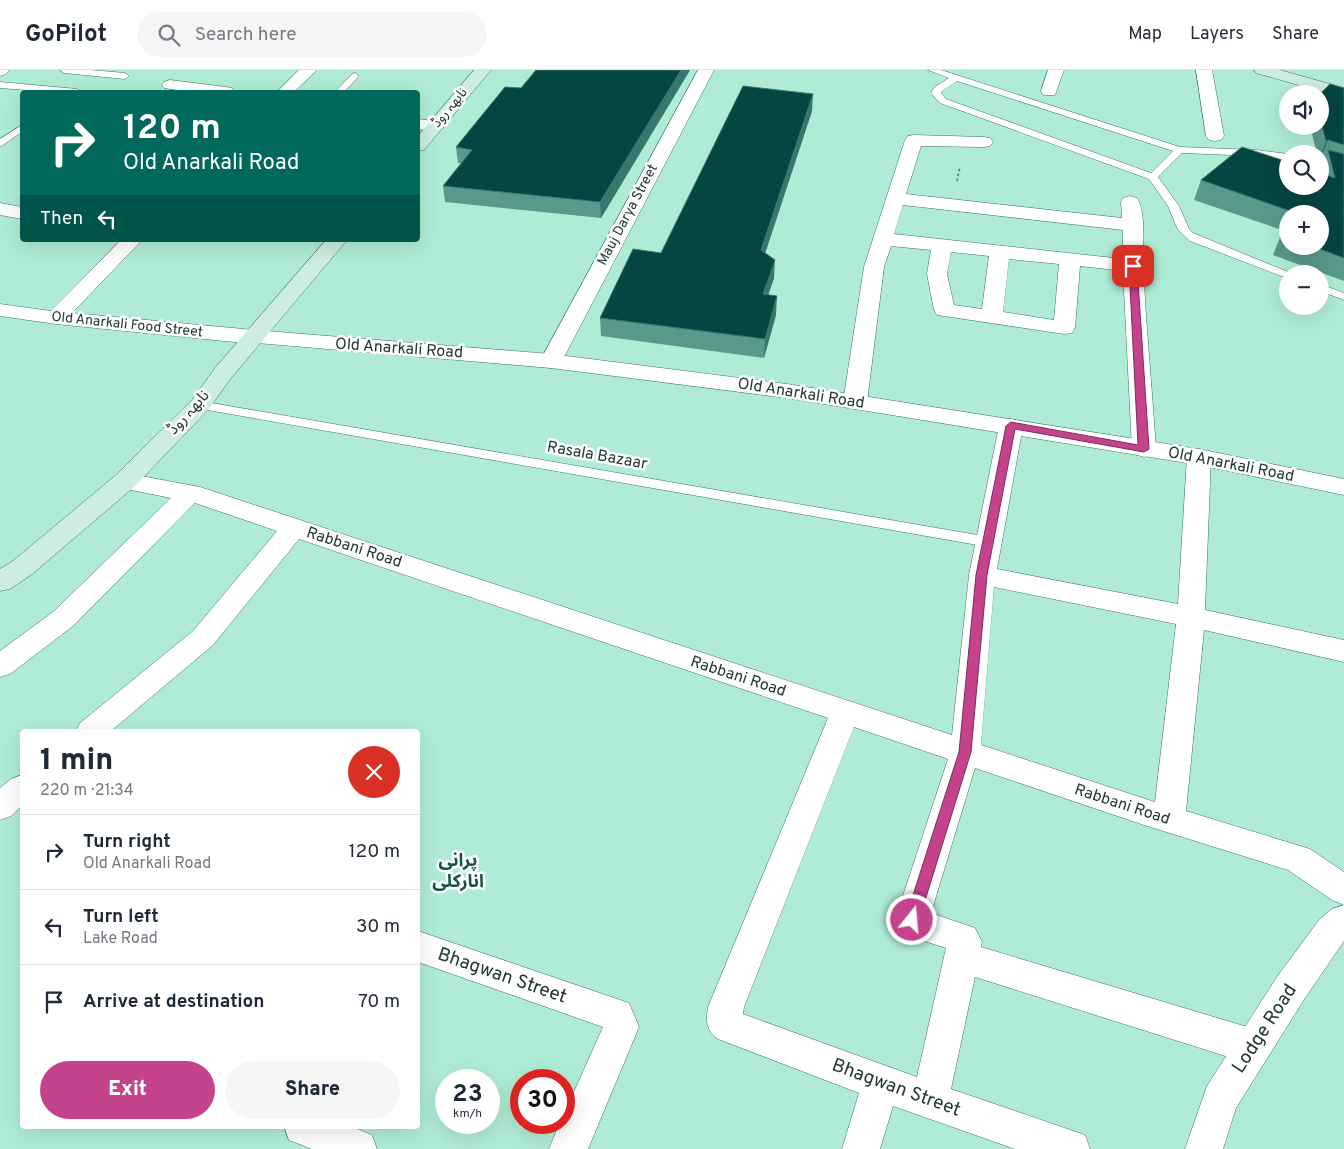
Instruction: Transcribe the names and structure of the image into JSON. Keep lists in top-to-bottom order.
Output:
{
  "streets": {
    "main road": ["نابھہ روڈ"],
    "street": [
      "Mauj Darya Street",
      "Old Anarkali Food Street",
      "Old Anarkali Road",
      "Rabbani Road",
      "Bhagwan Street",
      "Lodge Road"
    ],
    "lane": ["Rasala Bazaar"]
  },
  "crossings": [
    ["نابھہ روڈ", "Old Anarkali Food Street"],
    ["نابھہ روڈ", "Old Anarkali Road"],
    ["نابھہ روڈ", "Rasala Bazaar"],
    ["نابھہ روڈ", "Rabbani Road"],
    ["Mauj Darya Street", "Old Anarkali Road"],
    ["Old Anarkali Food Street", "Old Anarkali Road"],
    ["Rabbani Road", "Bhagwan Street"]
  ],
  "districts": ["پرانی انارکلی"],
  "page": {
    "header": "GoPilot",
    "search": "Search here",
    "nav": ["Map", "Layers", "Share"],
    "map_buttons": ["+", "−"],
    "turn": ["120 m", "Old Anarkali Road"],
    "then": "Then",
    "heading": ["1 min", "220 m · 21:34"],
    "list": [
      {
        "name": "Turn right",
        "note": "Old Anarkali Road",
        "value": "120 m"
      },
      {
        "name": "Turn left",
        "note": "Lake Road",
        "value": "30 m"
      },
      {
        "name": "Arrive at destination",
        "value": "70 m"
      }
    ],
    "buttons": ["Exit", "Share"],
    "speed": "23 km/h",
    "limit": "30"
  }
}
